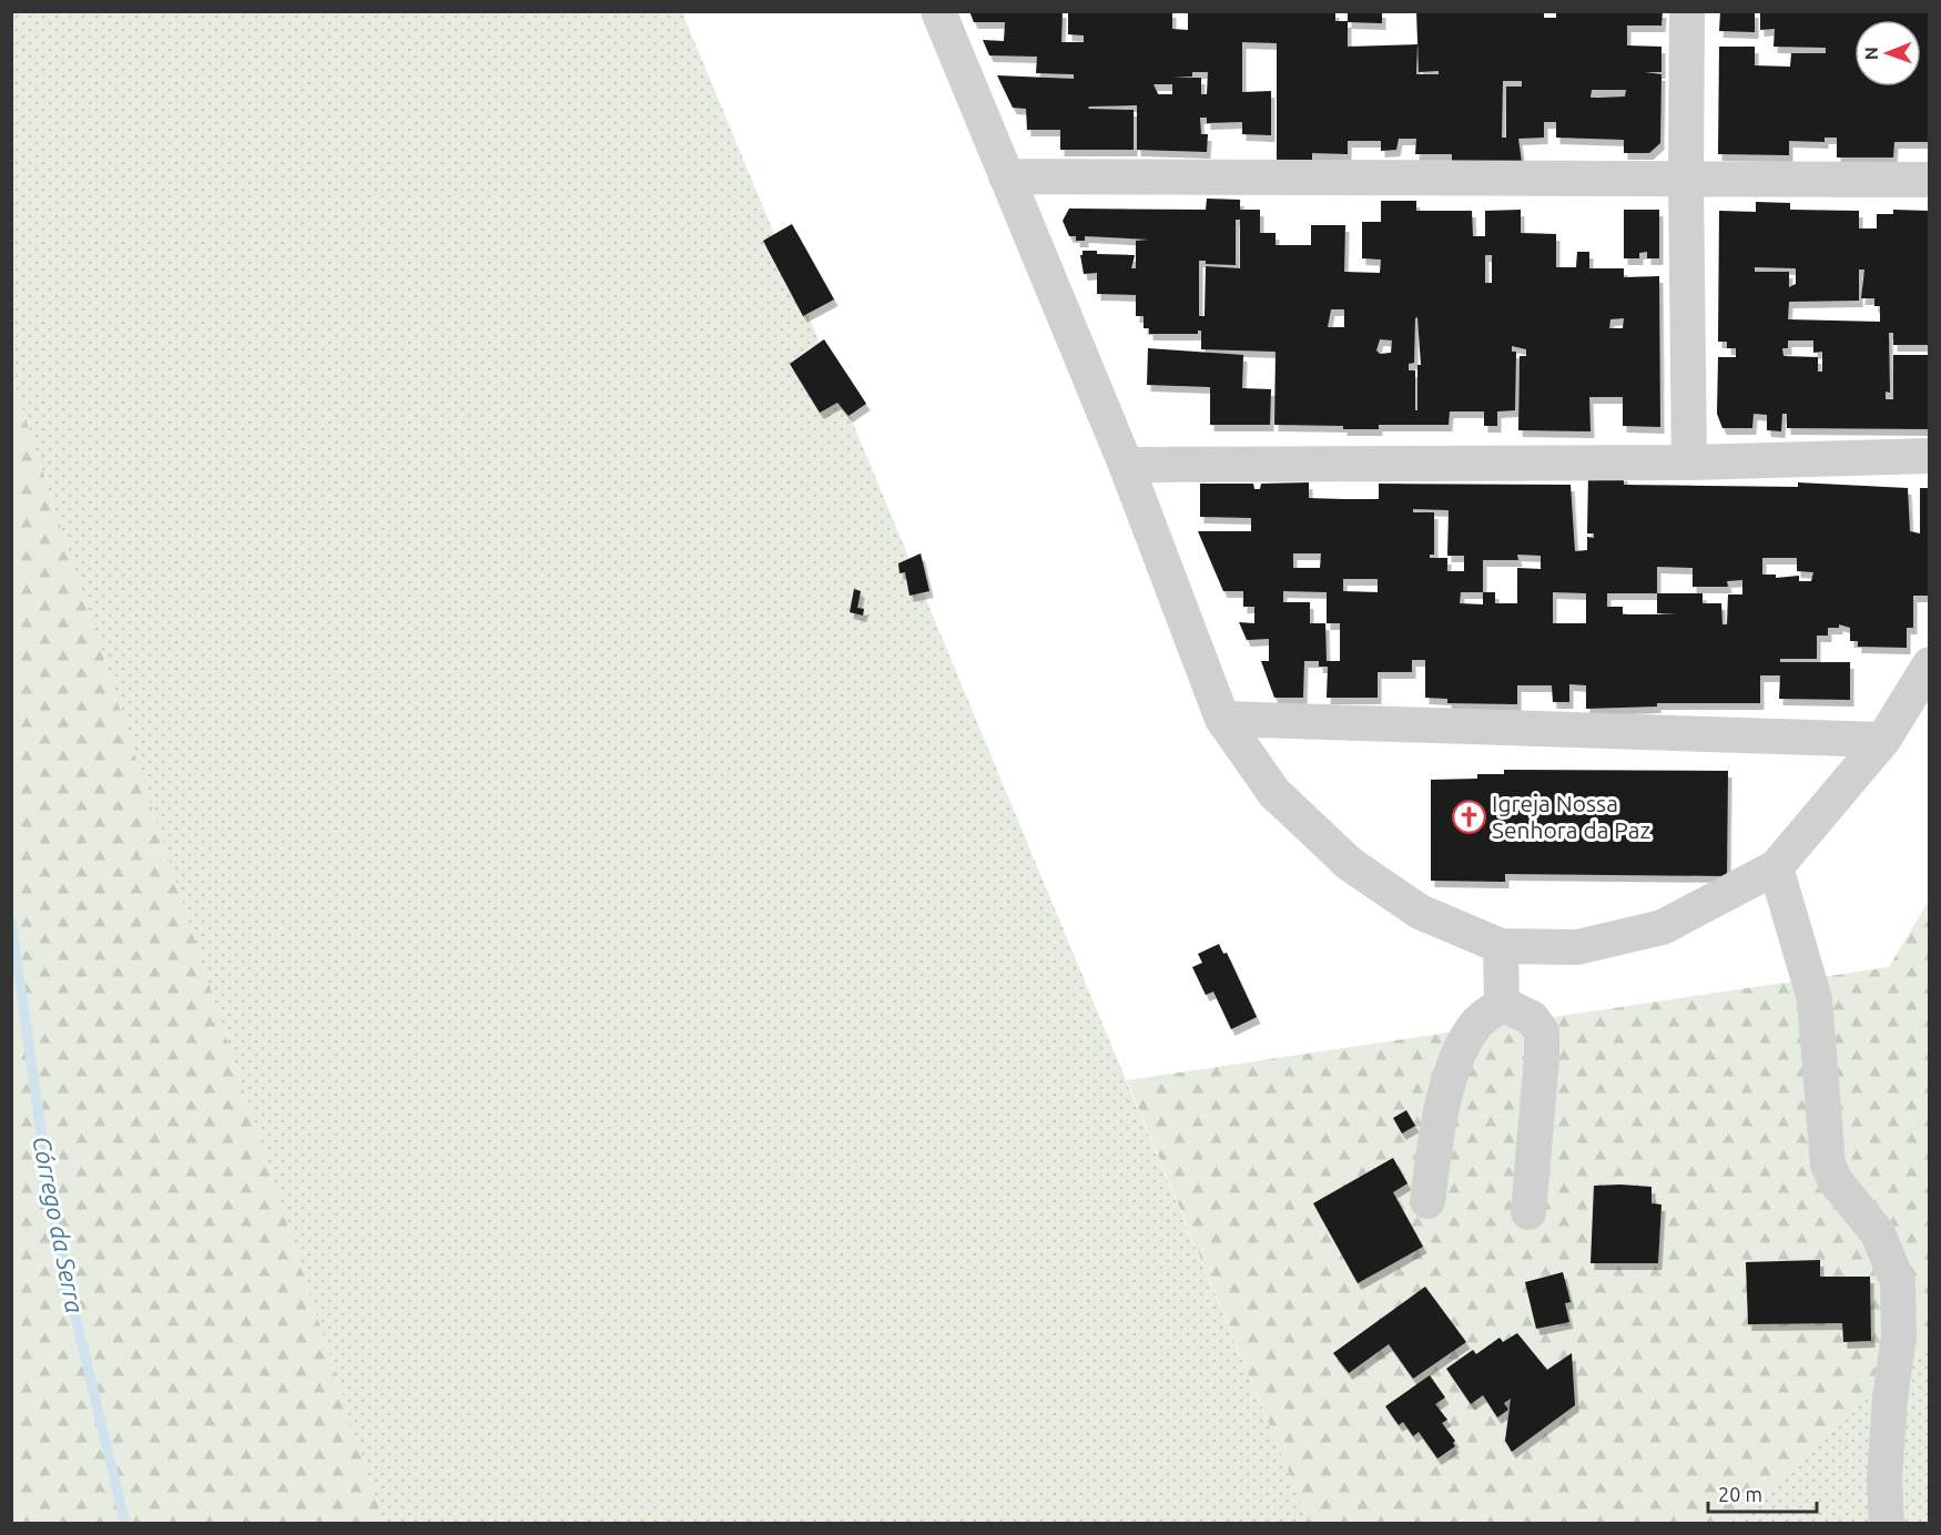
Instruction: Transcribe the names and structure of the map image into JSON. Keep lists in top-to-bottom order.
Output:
{
  "water": ["Córrego da Serra"],
  "places": {
    "church": ["Igreja Nossa Senhora da Paz"]
  },
  "scale_bar": "20 m",
  "north": "left"
}
